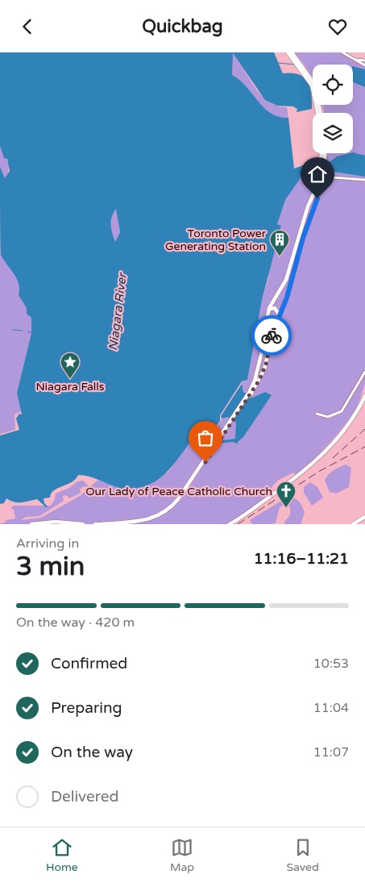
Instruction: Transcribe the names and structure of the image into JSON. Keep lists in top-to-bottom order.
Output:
{
  "water": ["Niagara River"],
  "places": {
    "building": ["Toronto Power Generating Station"],
    "place": ["Niagara Falls"],
    "church": ["Our Lady of Peace Catholic Church"]
  },
  "page": {
    "header": "Quickbag",
    "heading": ["3 min", "Arriving in", "11:16–11:21"],
    "bar": "On the way · 420 m",
    "list": [
      ["Confirmed", "10:53"],
      ["Preparing", "11:04"],
      ["On the way", "11:07"],
      "Delivered"
    ],
    "tabs": ["Home", "Map", "Saved"]
  }
}
